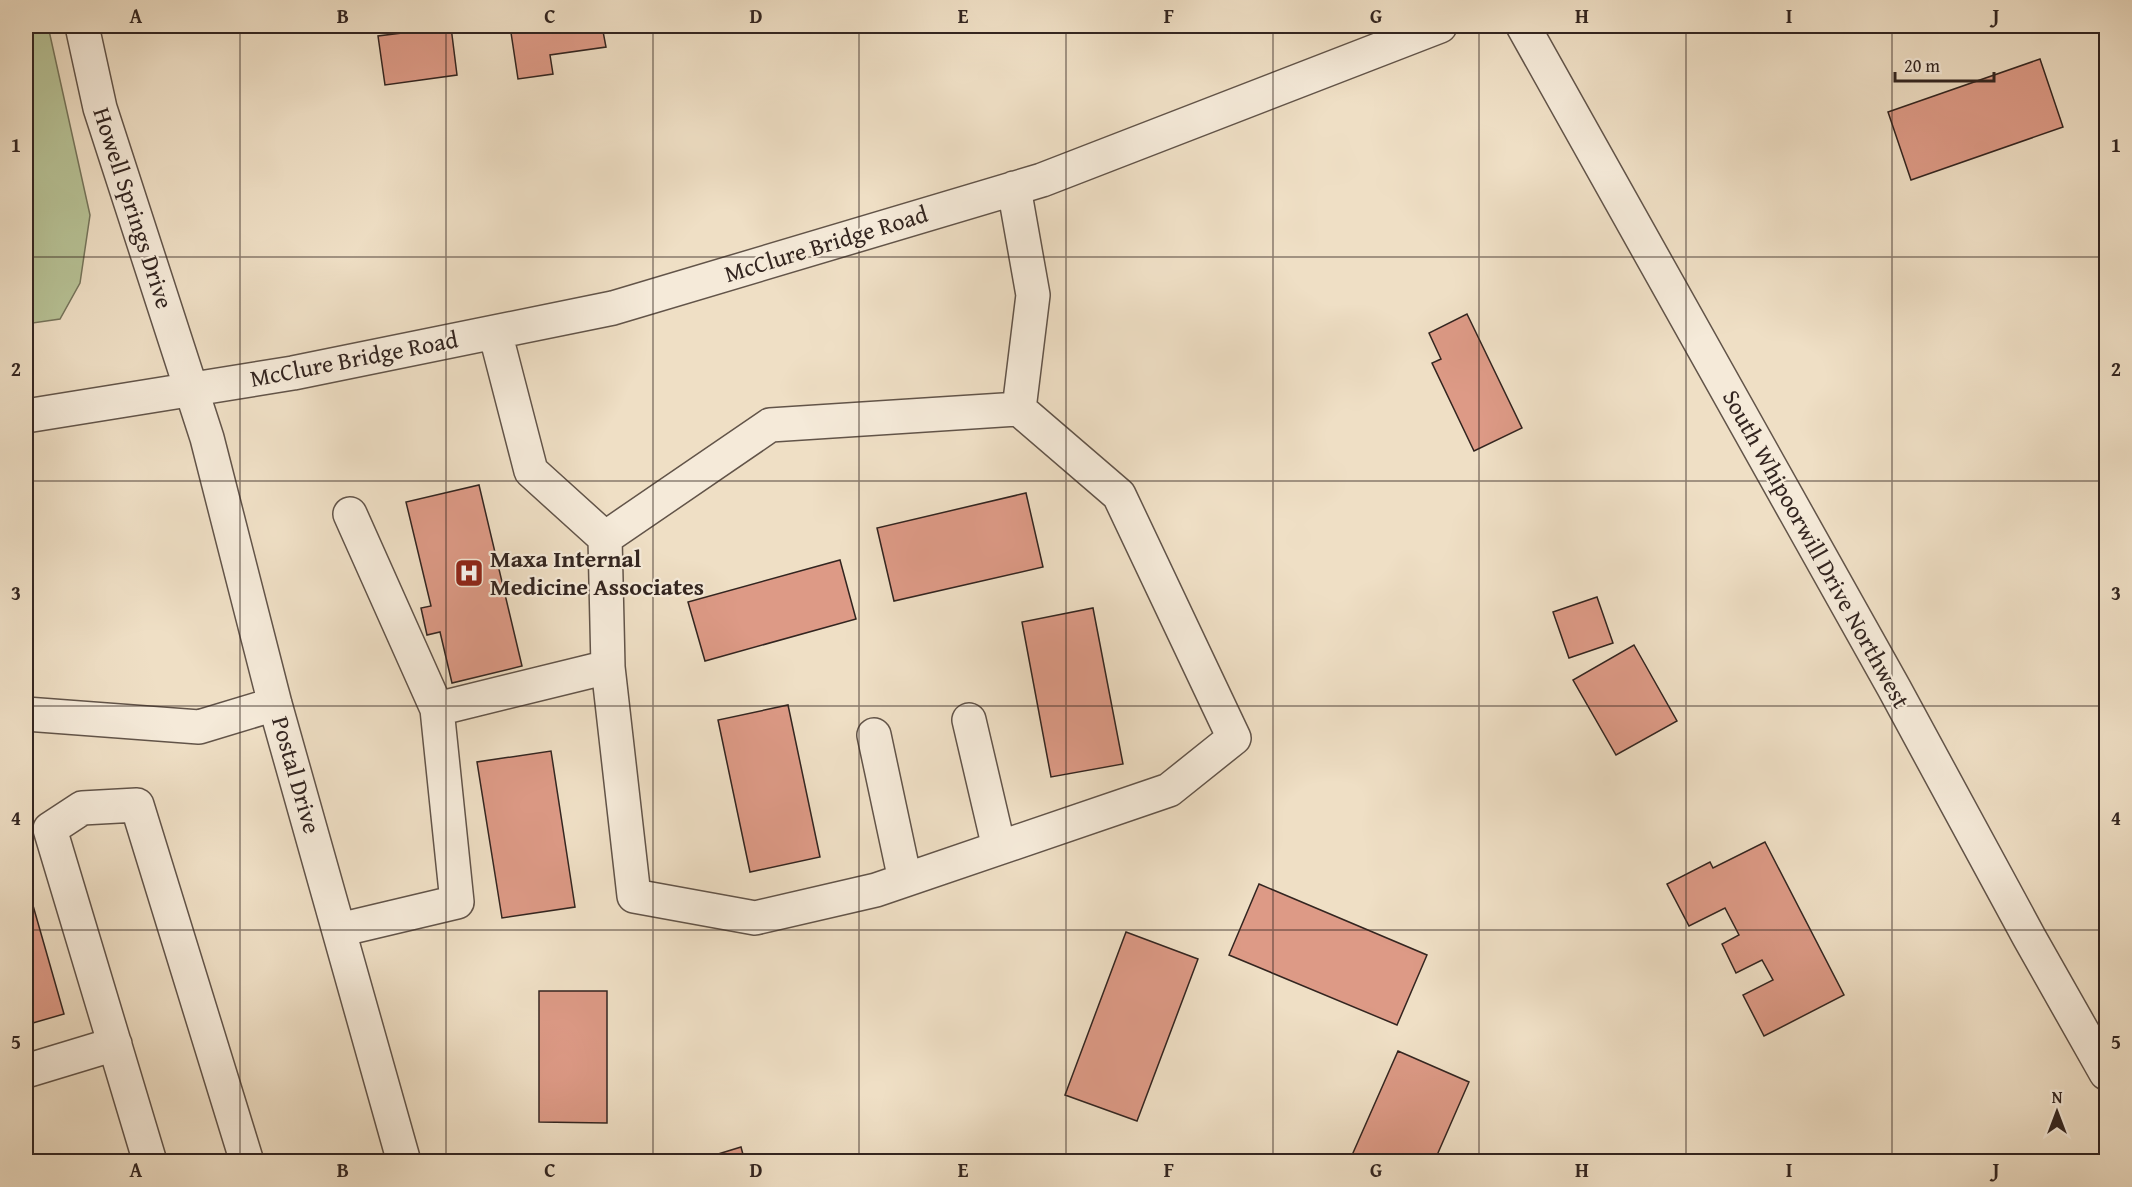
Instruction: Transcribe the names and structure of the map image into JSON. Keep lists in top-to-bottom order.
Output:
{
  "streets": {
    "street": [
      "Howell Springs Drive",
      "McClure Bridge Road",
      "South Whipoorwill Drive Northwest",
      "Postal Drive"
    ]
  },
  "crossings": [
    ["Howell Springs Drive", "McClure Bridge Road"],
    ["Howell Springs Drive", "Postal Drive"],
    ["McClure Bridge Road", "Postal Drive"]
  ],
  "places": {
    "hospital": ["Maxa Internal Medicine Associates"]
  },
  "scale_bar": "20 m",
  "north": "top",
  "grid": {
    "columns": [
      "A",
      "B",
      "C",
      "D",
      "E",
      "F",
      "G",
      "H",
      "I",
      "J"
    ],
    "rows": [
      "1",
      "2",
      "3",
      "4",
      "5"
    ]
  }
}
